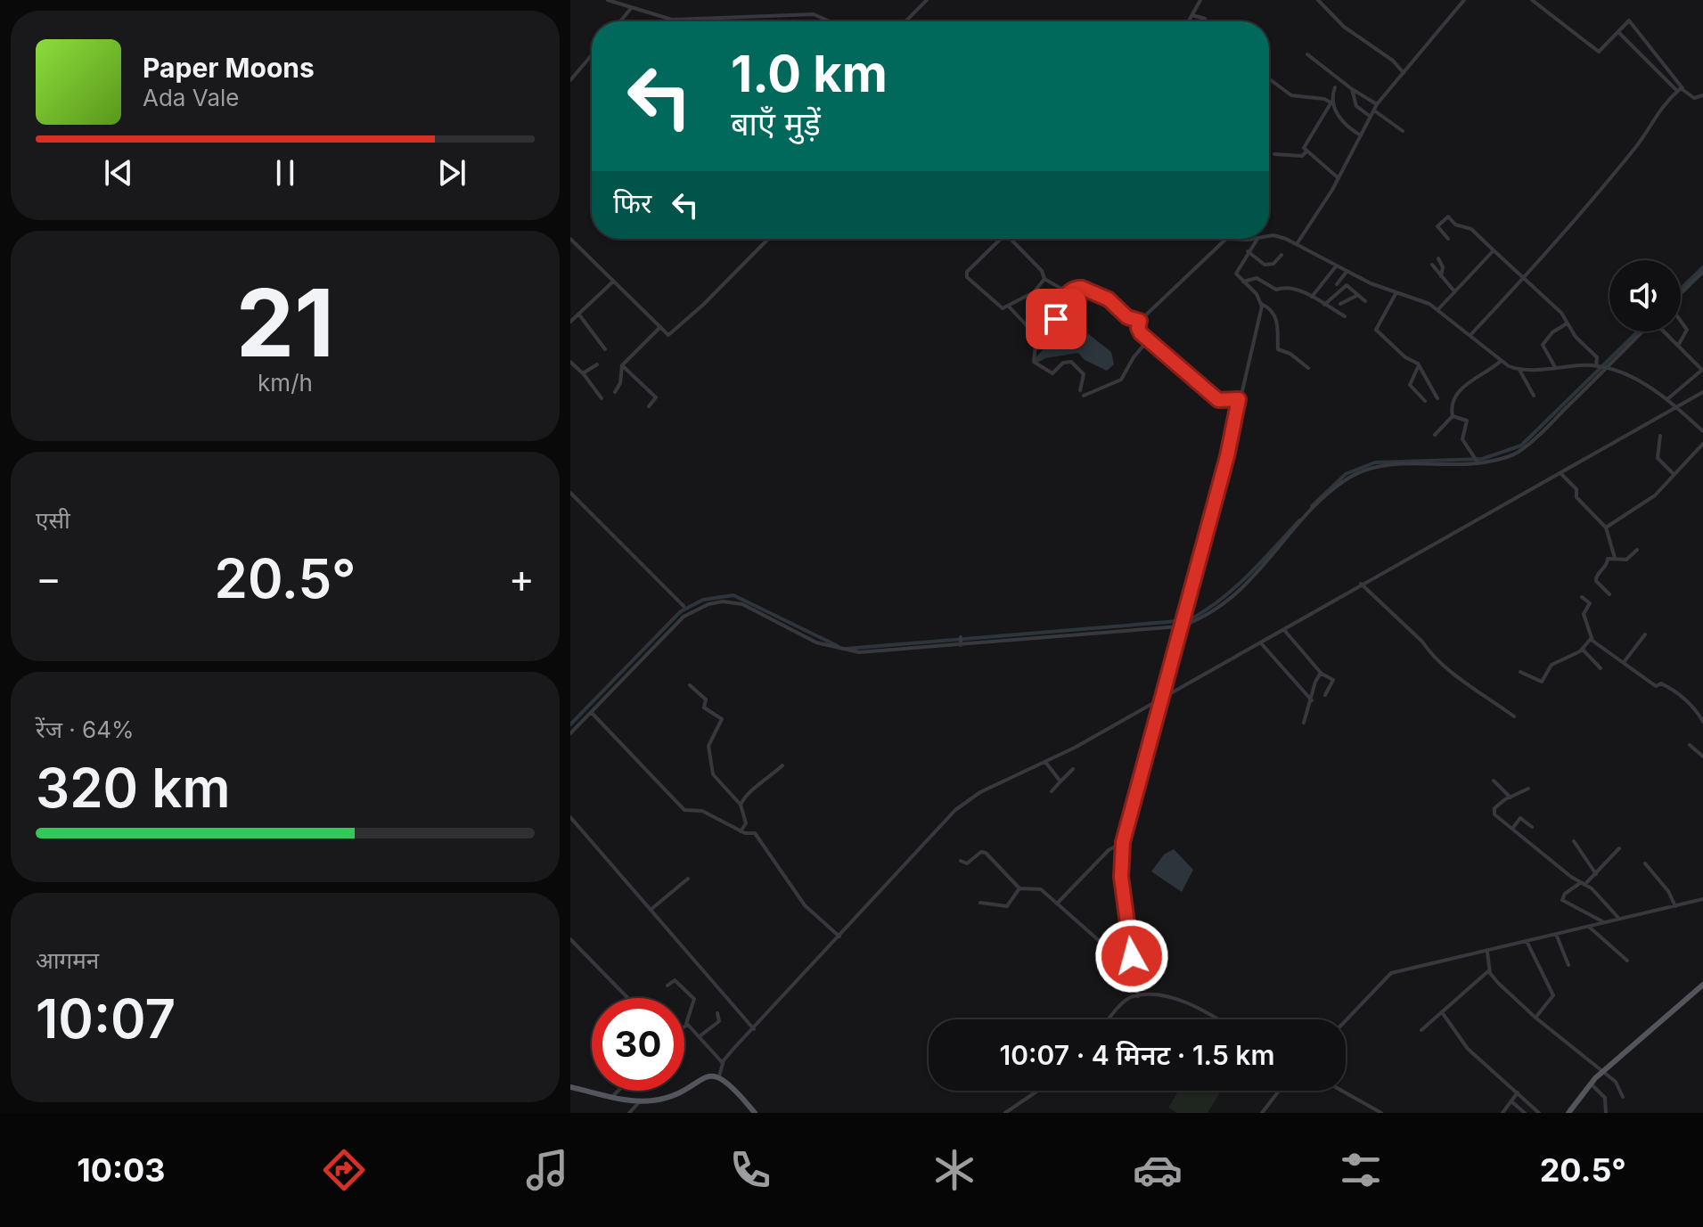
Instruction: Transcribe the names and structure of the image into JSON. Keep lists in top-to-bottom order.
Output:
{
  "page": {
    "turn": ["1.0 km", "बाएँ मुड़ें"],
    "song": ["Paper Moons", "Ada Vale"],
    "then": "फिर",
    "tile": [
      ["21", "km/h"],
      "एसी",
      ["रेंज · 64%", "320 km"],
      ["आगमन", "10:07"]
    ],
    "heat": ["−", "20.5°", "+"],
    "limit": "30",
    "trip": "10:07 · 4 मिनट · 1.5 km",
    "tabs": ["10:03", "20.5°"]
  }
}
